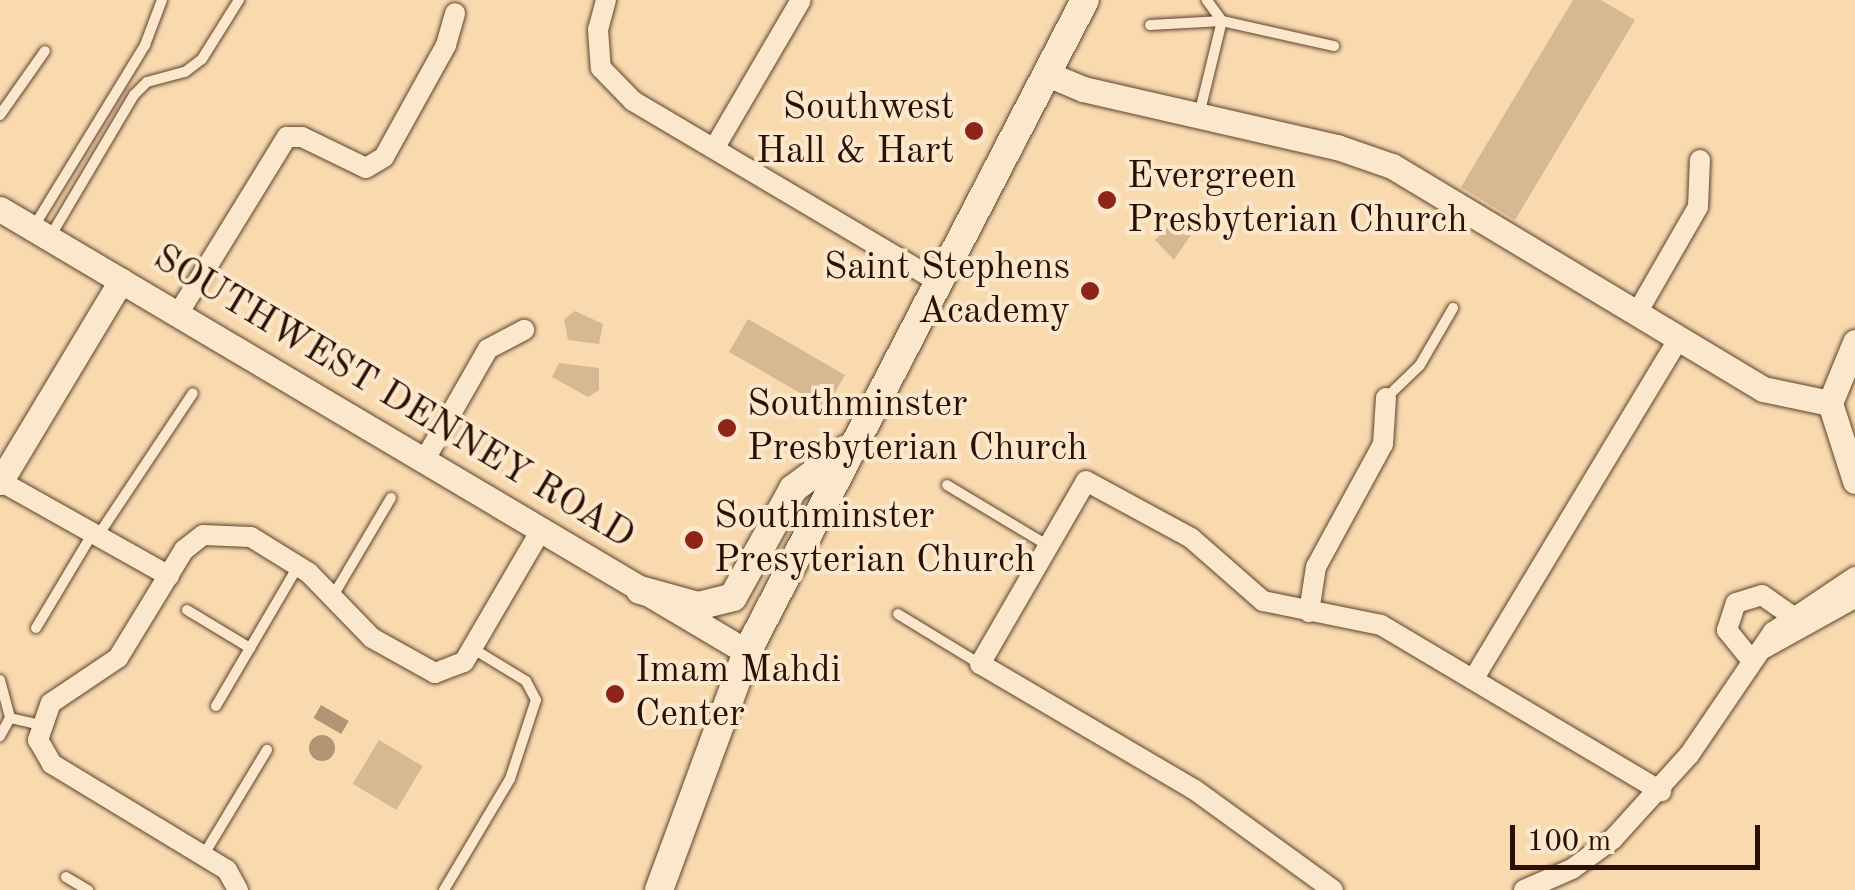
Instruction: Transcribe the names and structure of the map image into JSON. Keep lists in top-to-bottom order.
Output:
{
  "streets": {
    "street": ["SOUTHWEST DENNEY ROAD"]
  },
  "places": [
    "Southwest Hall & Hart",
    "Evergreen Presbyterian Church",
    "Saint Stephens Academy",
    "Southminster Presbyterian Church",
    "Southminster Presyterian Church",
    "Imam Mahdi Center"
  ],
  "scale_bar": "100 m"
}
